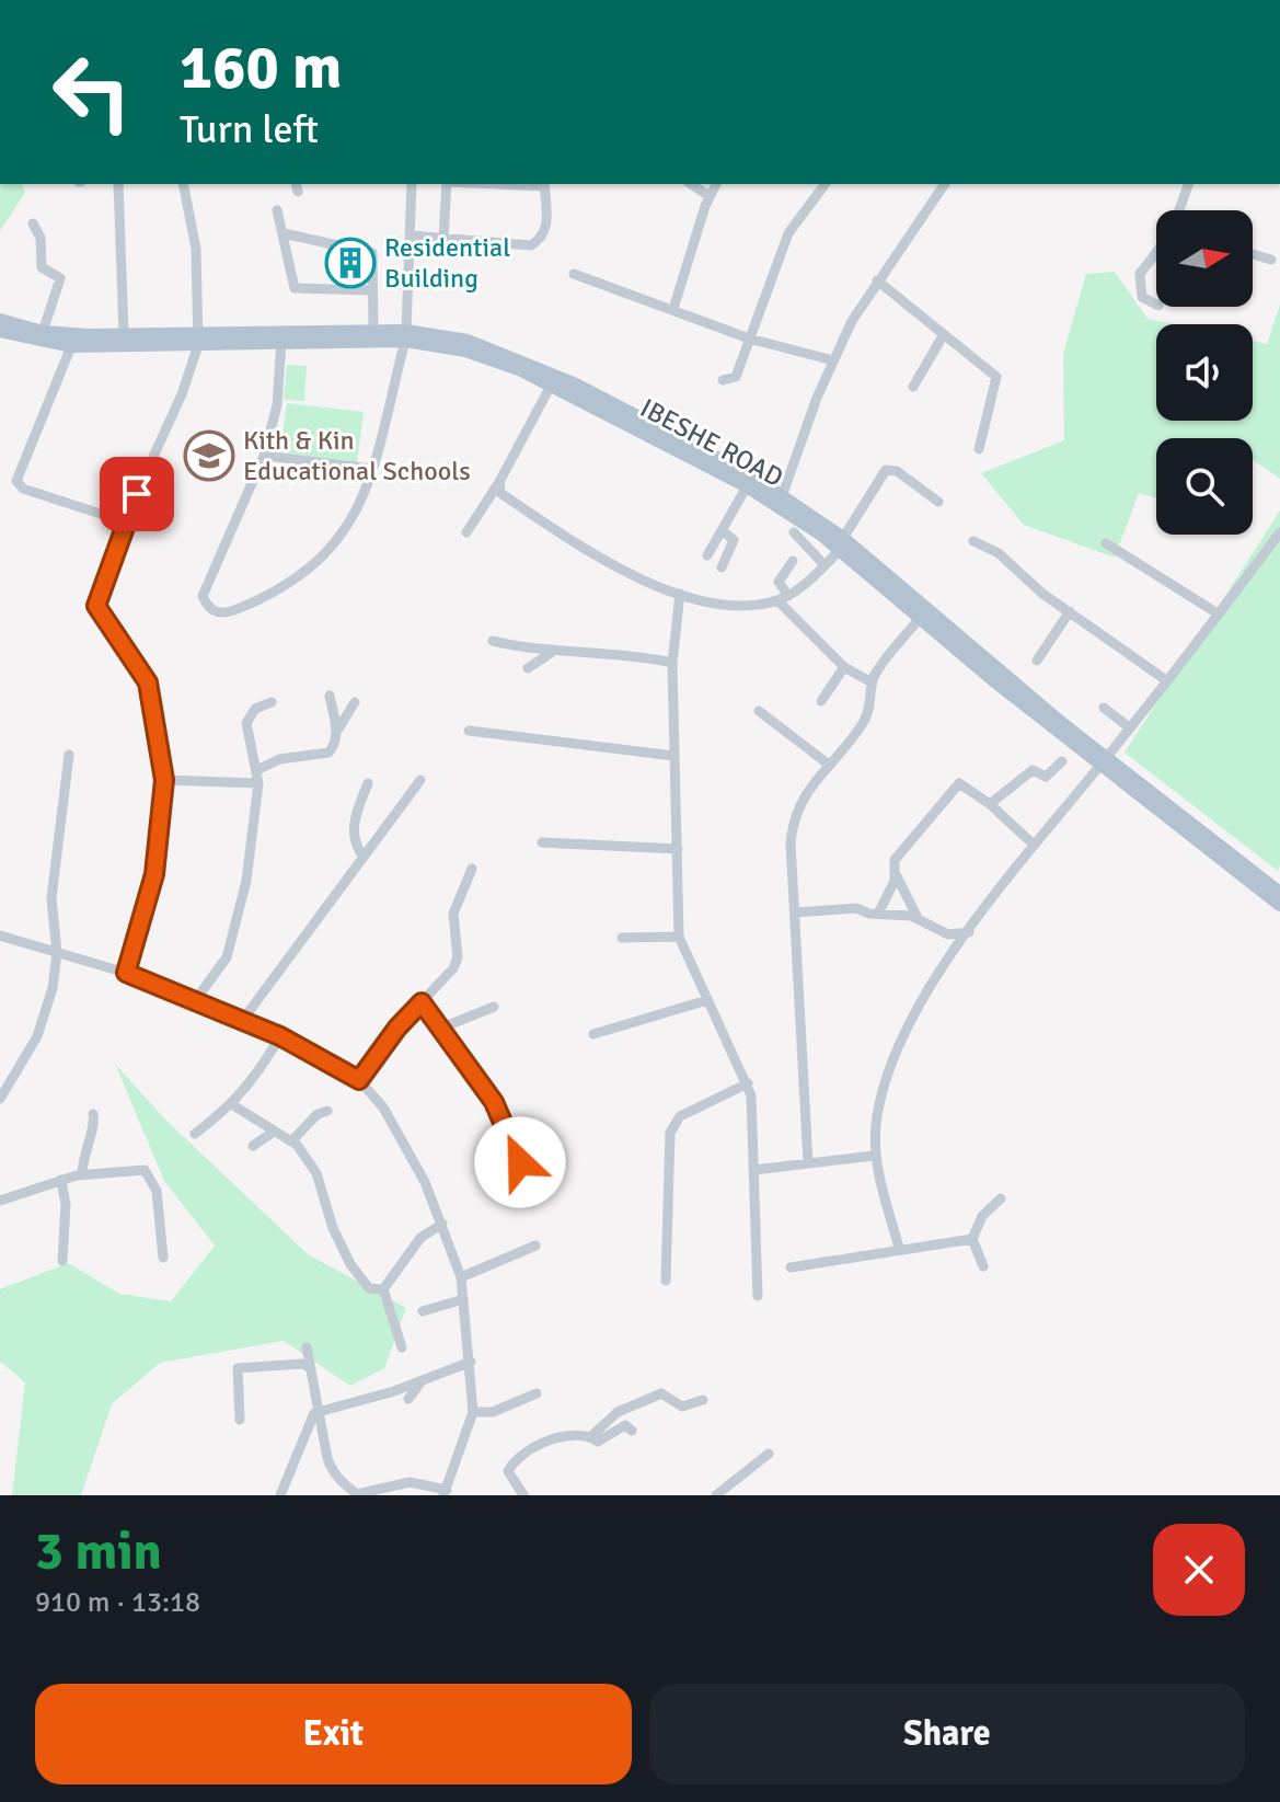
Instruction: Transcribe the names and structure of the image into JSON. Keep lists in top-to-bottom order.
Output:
{
  "streets": {
    "main road": ["IBESHE ROAD"]
  },
  "places": {
    "building": ["Residential Building"],
    "school or university": ["Kith & Kin Educational Schools"]
  },
  "north": "right",
  "page": {
    "turn": ["160 m", "Turn left"],
    "heading": ["3 min", "910 m · 13:18"],
    "buttons": ["Exit", "Share"]
  }
}
